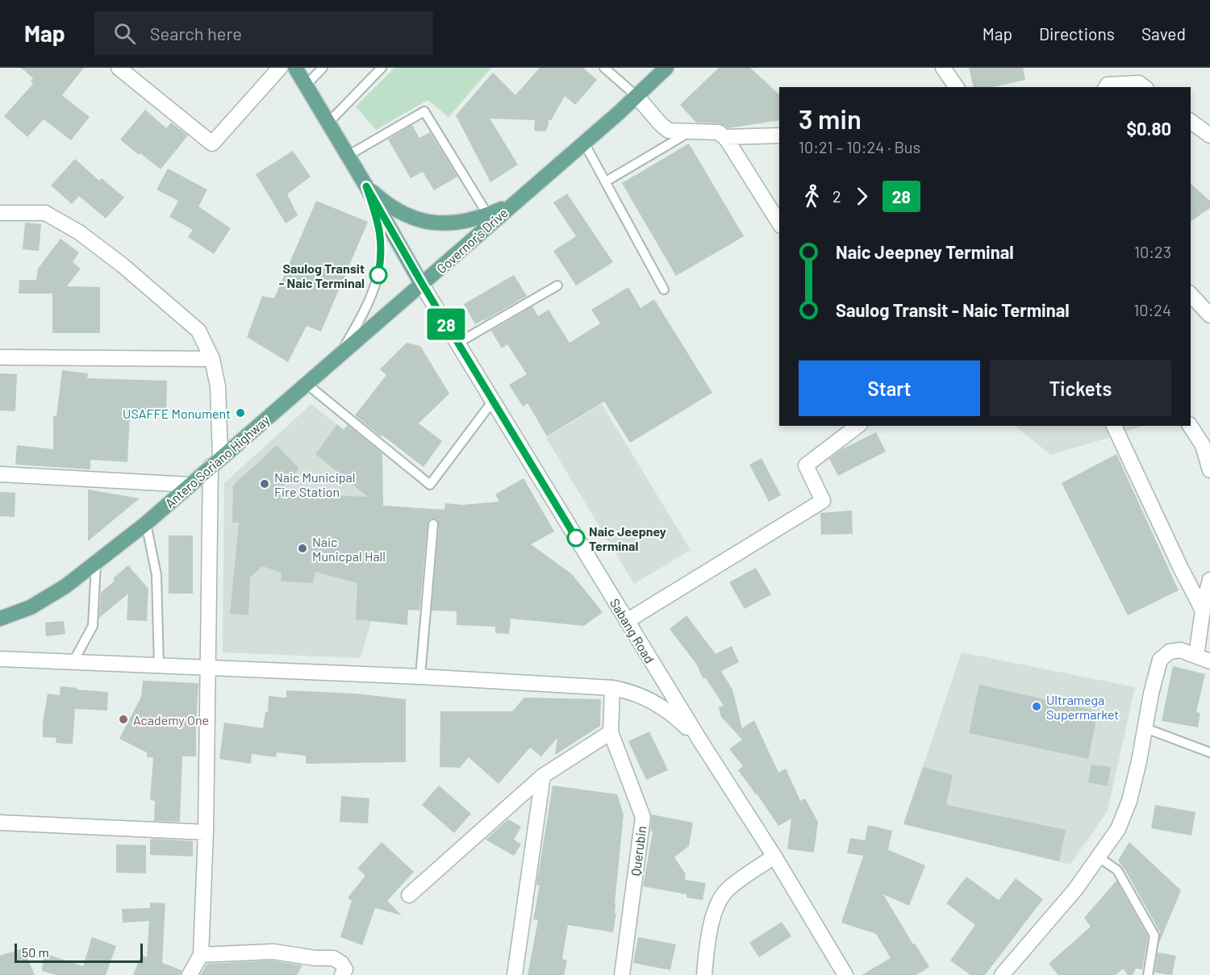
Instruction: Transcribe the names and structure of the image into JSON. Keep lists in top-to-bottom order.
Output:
{
  "streets": {
    "main road": ["Governor's Drive", "Antero Soriano Highway"],
    "street": ["Sabang Road", "Querubin"]
  },
  "crossings": [
    ["Governor's Drive", "Antero Soriano Highway"],
    ["Governor's Drive", "Sabang Road"],
    ["Antero Soriano Highway", "Sabang Road"]
  ],
  "places": [
    "Saulog Transit - Naic Terminal",
    "USAFFE Monument",
    "Naic Municipal Fire Station",
    "Naic Jeepney Terminal",
    "Naic Municpal Hall",
    "Ultramega Supermarket",
    "Academy One"
  ],
  "lines": ["bus line 28"],
  "scale_bar": "50 m",
  "page": {
    "header": "Map",
    "search": "Search here",
    "nav": ["Map", "Directions", "Saved"],
    "on_map": "28",
    "heading": ["3 min", "10:21 – 10:24 · Bus", "$0.80"],
    "legs": ["2", "28"],
    "list": [
      {
        "name": "Naic Jeepney Terminal",
        "value": "10:23"
      },
      {
        "name": "Saulog Transit - Naic Terminal",
        "value": "10:24"
      }
    ],
    "buttons": ["Start", "Tickets"],
    "scale": "50 m"
  }
}
